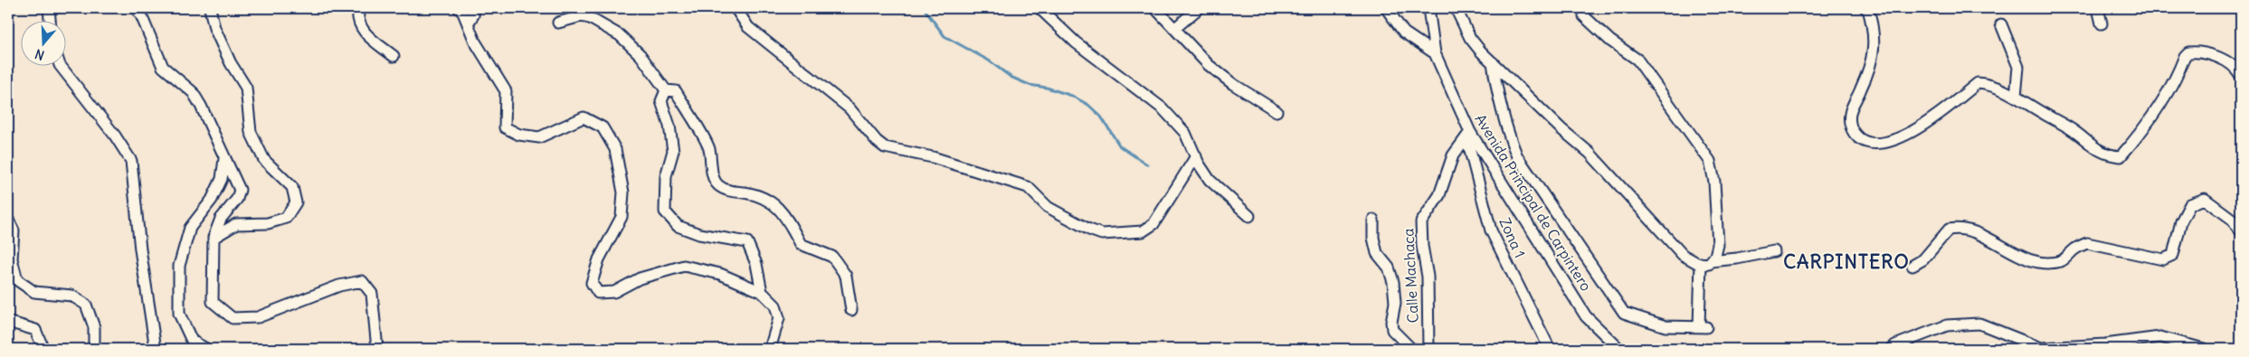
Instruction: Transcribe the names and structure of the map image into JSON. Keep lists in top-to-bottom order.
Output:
{
  "streets": {
    "street": ["Avenida Principal de Carpintero", "Zona 1", "Calle Machaca"]
  },
  "crossings": [
    ["Avenida Principal de Carpintero", "Zona 1"],
    ["Avenida Principal de Carpintero", "Calle Machaca"],
    ["Zona 1", "Calle Machaca"]
  ],
  "districts": ["CARPINTERO"],
  "north": "bottom"
}
